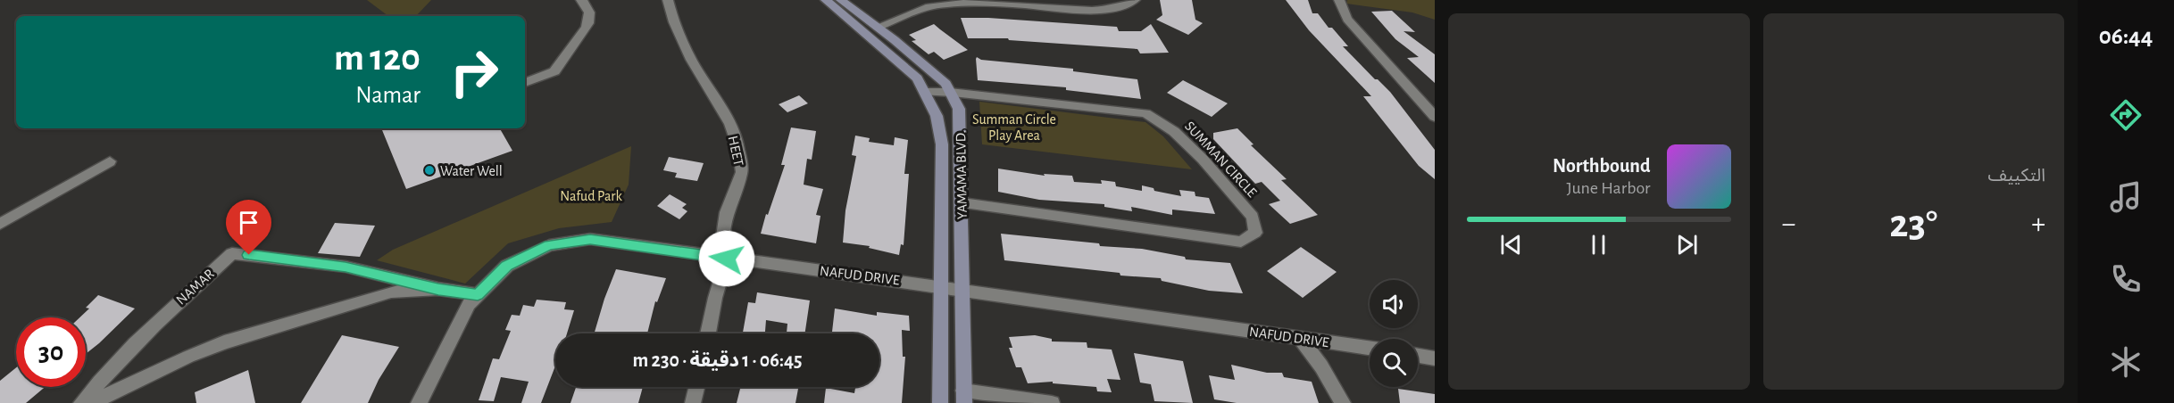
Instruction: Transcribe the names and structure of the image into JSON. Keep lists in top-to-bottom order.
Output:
{
  "streets": {
    "main road": ["YAMAMA BLVD."],
    "street": [
      "HEET",
      "SUMMAN CIRCLE",
      "NAFUD DRIVE",
      "NAMAR"
    ]
  },
  "crossings": [
    ["HEET", "NAFUD DRIVE"],
    ["SUMMAN CIRCLE", "YAMAMA BLVD."],
    ["YAMAMA BLVD.", "NAFUD DRIVE"],
    ["NAFUD DRIVE", "NAMAR"]
  ],
  "parks": ["Summan Circle Play Area", "Nafud Park"],
  "places": ["Water Well"],
  "page": {
    "tabs": "06:44",
    "tile": "التكييف",
    "turn": ["120 m", "Namar"],
    "song": ["Northbound", "June Harbor"],
    "heat": ["−", "23°", "+"],
    "limit": "30",
    "trip": "06:45 · 1 دقيقة · 230 m"
  }
}
